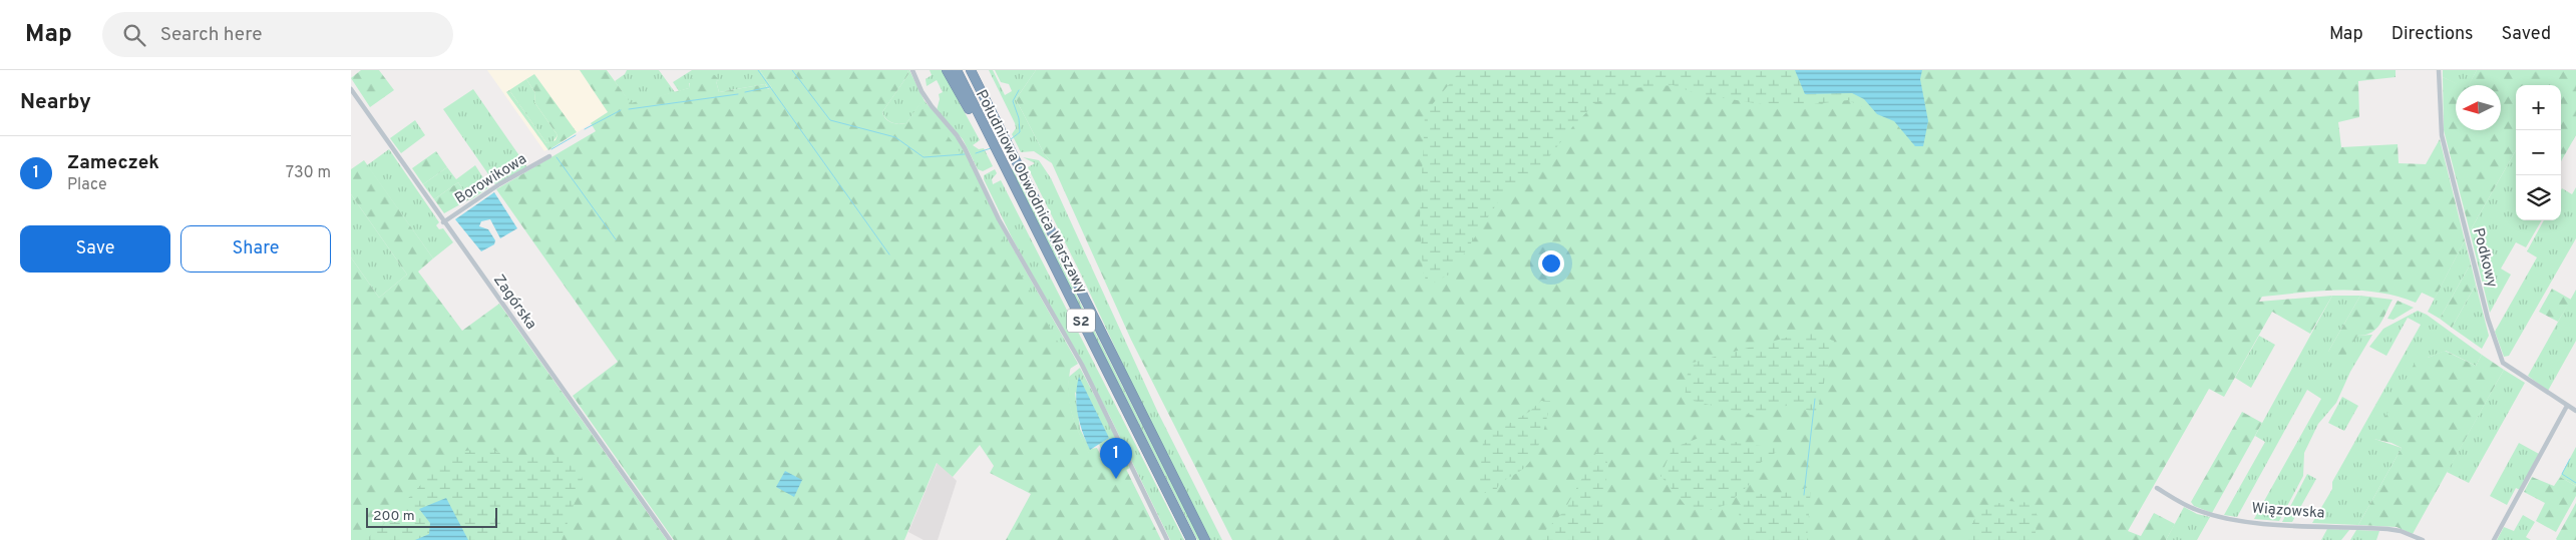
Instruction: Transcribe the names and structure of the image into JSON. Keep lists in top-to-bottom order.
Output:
{
  "streets": {
    "highway": ["Południowa Obwodnica Warszawy", "S2"],
    "street": [
      "Borowikowa",
      "Podkowy",
      "Zagórska",
      "Wiązowska"
    ]
  },
  "crossings": [
    ["Borowikowa", "Zagórska"]
  ],
  "scale_bar": "200 m",
  "north": "left",
  "page": {
    "header": "Map",
    "search": "Search here",
    "nav": ["Map", "Directions", "Saved"],
    "heading": "Nearby",
    "map_buttons": ["+", "−"],
    "list": [
      {
        "mark": "1",
        "name": "Zameczek",
        "note": "Place",
        "value": "730 m"
      }
    ],
    "buttons": ["Save", "Share"],
    "pins": "1",
    "scale": "200 m"
  }
}
